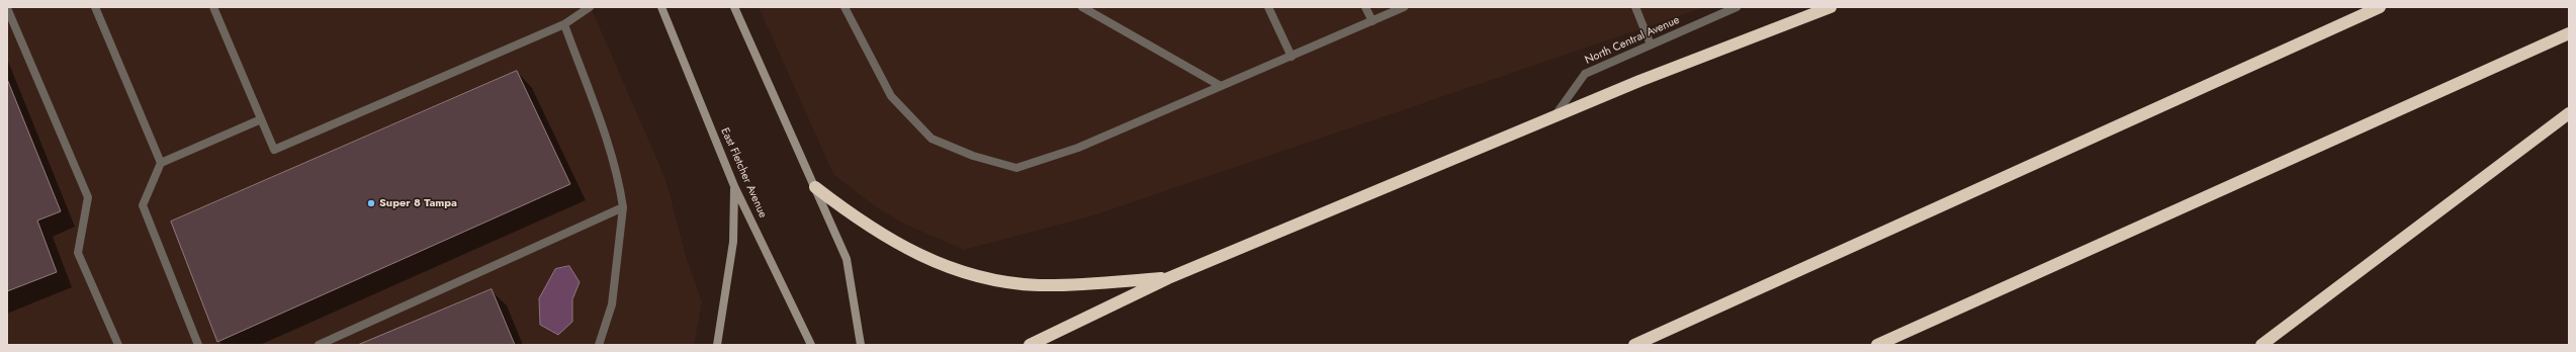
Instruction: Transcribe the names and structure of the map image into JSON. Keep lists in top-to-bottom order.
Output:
{
  "streets": {
    "main road": ["East Fletcher Avenue"],
    "street": ["North Central Avenue"]
  },
  "places": ["Super 8 Tampa"]
}
